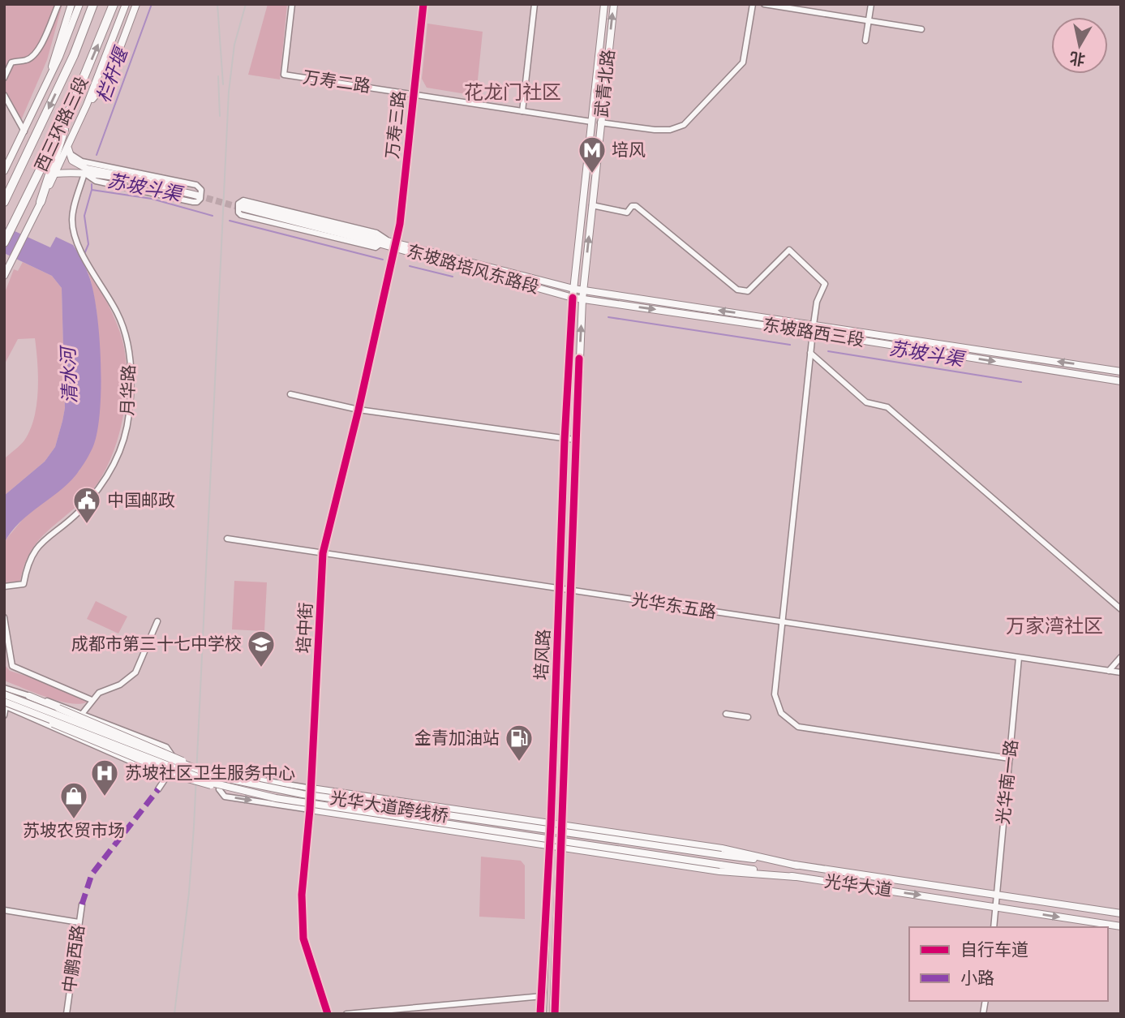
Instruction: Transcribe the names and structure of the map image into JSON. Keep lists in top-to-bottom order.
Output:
{
  "streets": {
    "highway": ["西三环路三段"],
    "main road": [
      "武青北路",
      "东坡路培风东路段",
      "东坡路西三段",
      "培风路",
      "光华大道跨线桥",
      "光华大道"
    ],
    "street": [
      "万寿二路",
      "万寿三路",
      "月华路",
      "光华东五路",
      "培中街",
      "光华南一路",
      "中鹏西路"
    ]
  },
  "crossings": [
    ["万寿二路", "武青北路"],
    ["万寿二路", "万寿三路"],
    ["武青北路", "东坡路培风东路段"],
    ["武青北路", "东坡路西三段"],
    ["武青北路", "培风路"],
    ["万寿三路", "东坡路培风东路段"],
    ["万寿三路", "培中街"],
    ["东坡路培风东路段", "东坡路西三段"],
    ["东坡路培风东路段", "培中街"],
    ["东坡路培风东路段", "培风路"],
    ["东坡路西三段", "培风路"],
    ["光华东五路", "培中街"],
    ["光华东五路", "培风路"],
    ["光华东五路", "光华南一路"],
    ["光华南一路", "光华大道"],
    ["光华大道跨线桥", "光华大道"]
  ],
  "districts": ["花龙门社区", "万家湾社区"],
  "water": ["栏杆堰", "苏坡斗渠", "清水河"],
  "places": {
    "metro station": ["培风"],
    "public building": ["中国邮政"],
    "school or university": ["成都市第三十七中学校"],
    "fuel station": ["金青加油站"],
    "hospital": ["苏坡社区卫生服务中心"],
    "shop": ["苏坡农贸市场"]
  },
  "legend": ["自行车道", "小路"],
  "north": "bottom"
}
